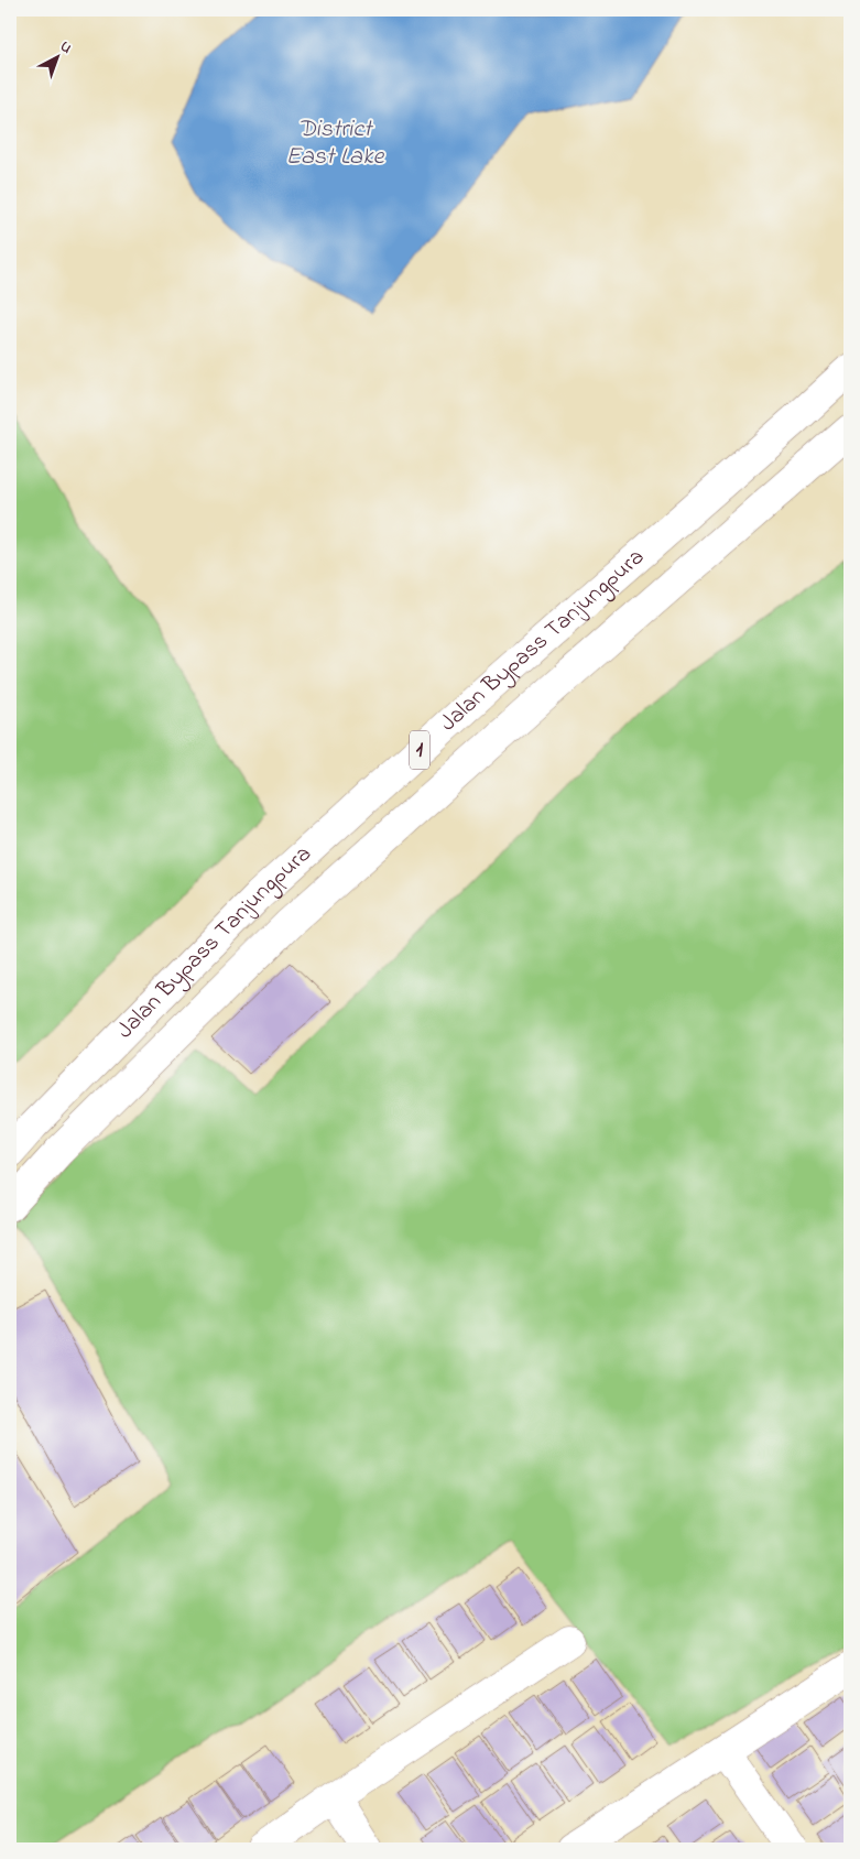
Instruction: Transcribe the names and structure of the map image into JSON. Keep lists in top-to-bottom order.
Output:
{
  "streets": {
    "main road": ["Jalan Bypass Tanjungpura", "1"]
  },
  "water": ["District East Lake"],
  "north": "top right"
}
